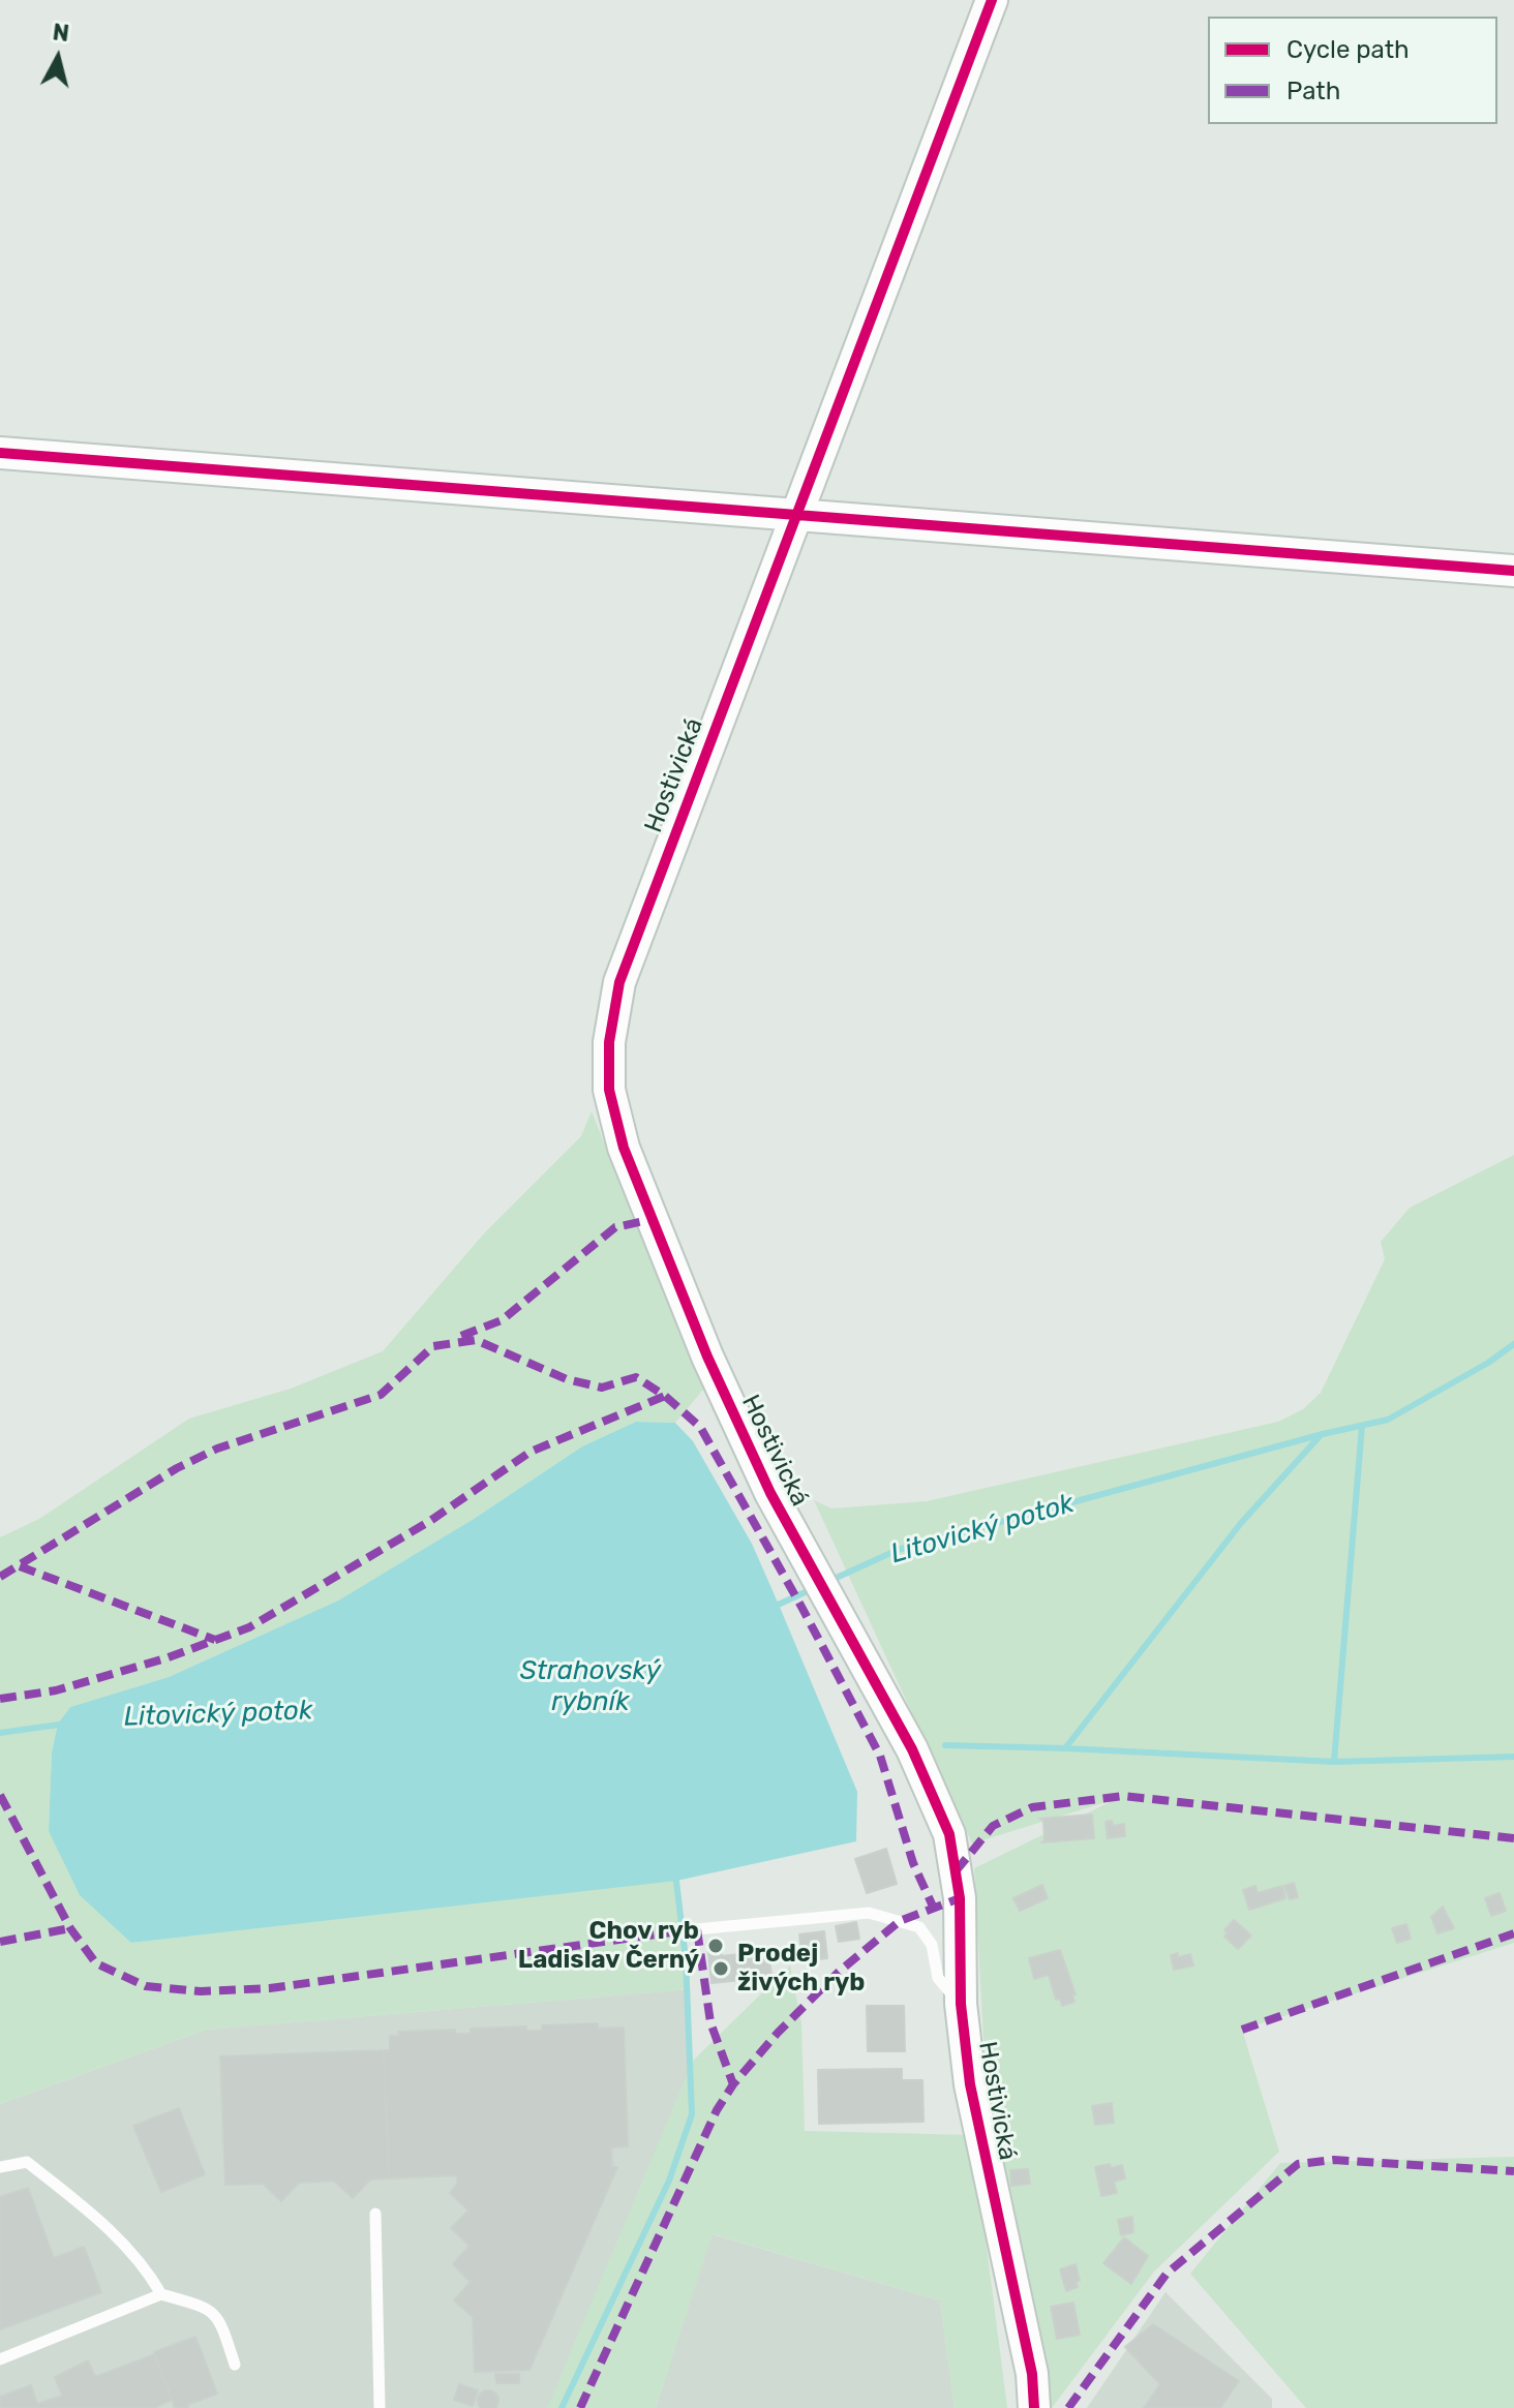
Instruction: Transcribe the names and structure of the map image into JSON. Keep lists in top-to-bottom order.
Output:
{
  "streets": {
    "street": ["Hostivická"]
  },
  "water": ["Litovický potok", "Strahovský rybník"],
  "places": ["Chov ryb Ladislav Černý", "Prodej živých ryb"],
  "legend": ["Cycle path", "Path"],
  "north": "top"
}
